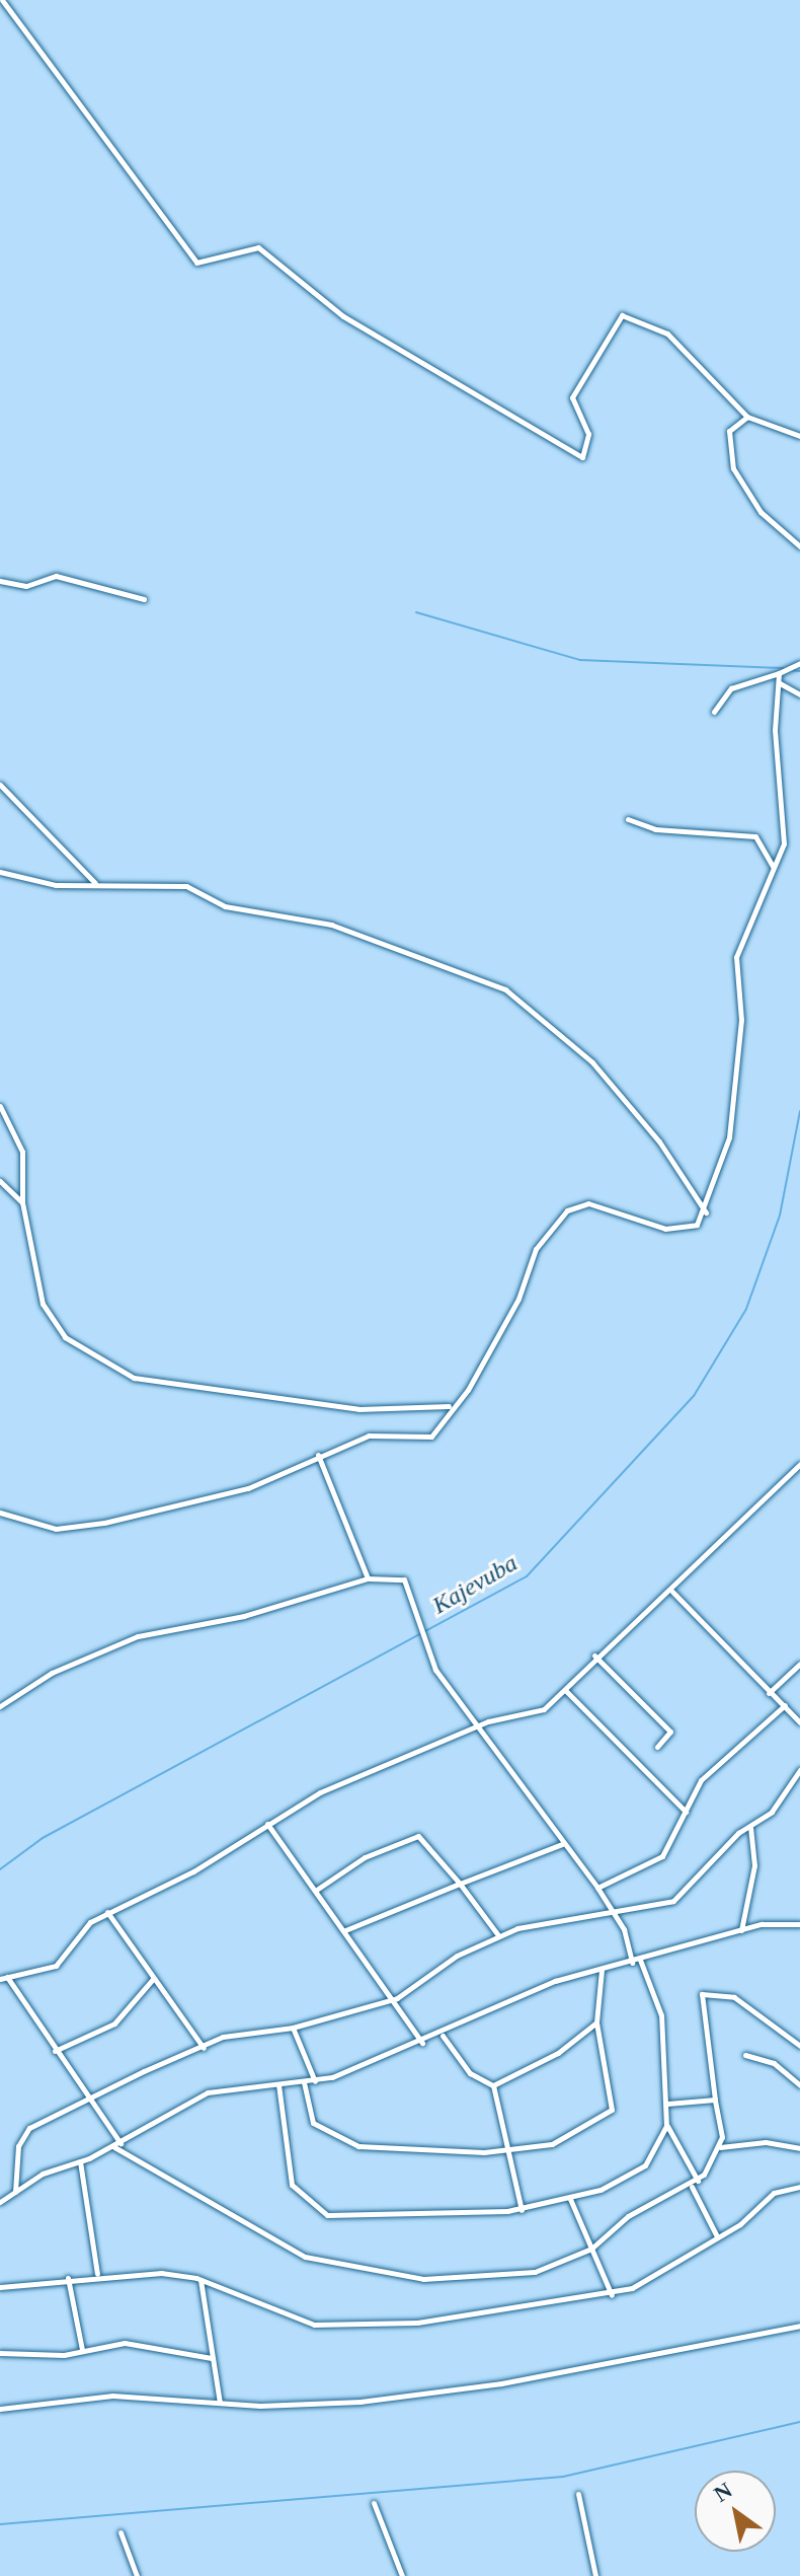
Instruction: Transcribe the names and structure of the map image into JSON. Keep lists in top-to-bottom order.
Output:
{
  "water": ["Kajevuba"],
  "north": "top left"
}
